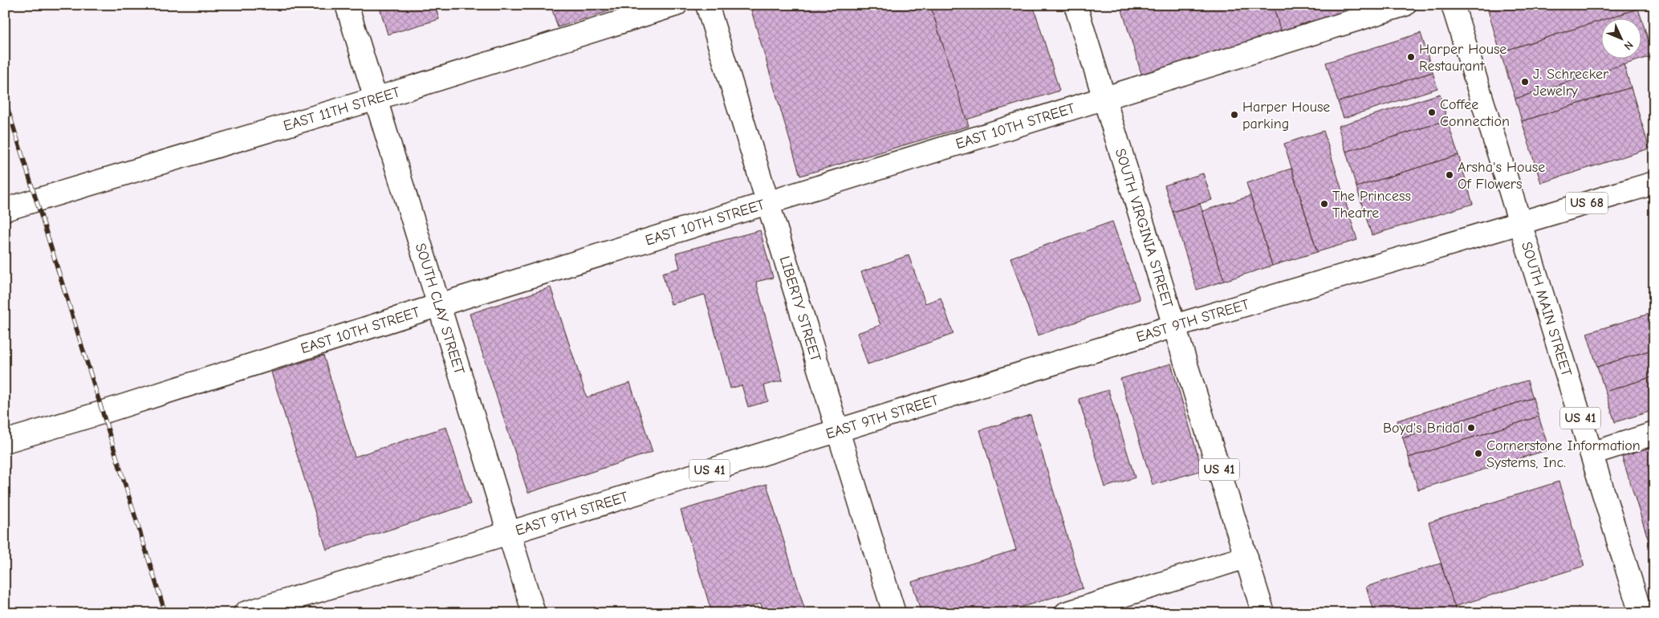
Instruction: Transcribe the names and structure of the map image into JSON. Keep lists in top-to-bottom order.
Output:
{
  "streets": {
    "street": [
      "EAST 11TH STREET",
      "EAST 10TH STREET",
      "US 68",
      "SOUTH VIRGINIA STREET",
      "SOUTH CLAY STREET",
      "LIBERTY STREET",
      "SOUTH MAIN STREET",
      "EAST 9TH STREET",
      "US 41"
    ]
  },
  "crossings": [
    ["EAST 11TH STREET", "SOUTH CLAY STREET"],
    ["EAST 10TH STREET", "SOUTH VIRGINIA STREET"],
    ["EAST 10TH STREET", "SOUTH CLAY STREET"],
    ["EAST 10TH STREET", "LIBERTY STREET"],
    ["US 68", "SOUTH MAIN STREET"],
    ["US 68", "EAST 9TH STREET"],
    ["SOUTH VIRGINIA STREET", "EAST 9TH STREET"],
    ["SOUTH CLAY STREET", "EAST 9TH STREET"],
    ["LIBERTY STREET", "EAST 9TH STREET"],
    ["SOUTH MAIN STREET", "EAST 9TH STREET"]
  ],
  "places": [
    "Harper House Restaurant",
    "J. Schrecker Jewelry",
    "Coffee Connection",
    "Harper House parking",
    "Arsha's House Of Flowers",
    "The Princess Theatre",
    "Boyd's Bridal",
    "Cornerstone Information Systems, Inc."
  ],
  "north": "bottom right"
}
